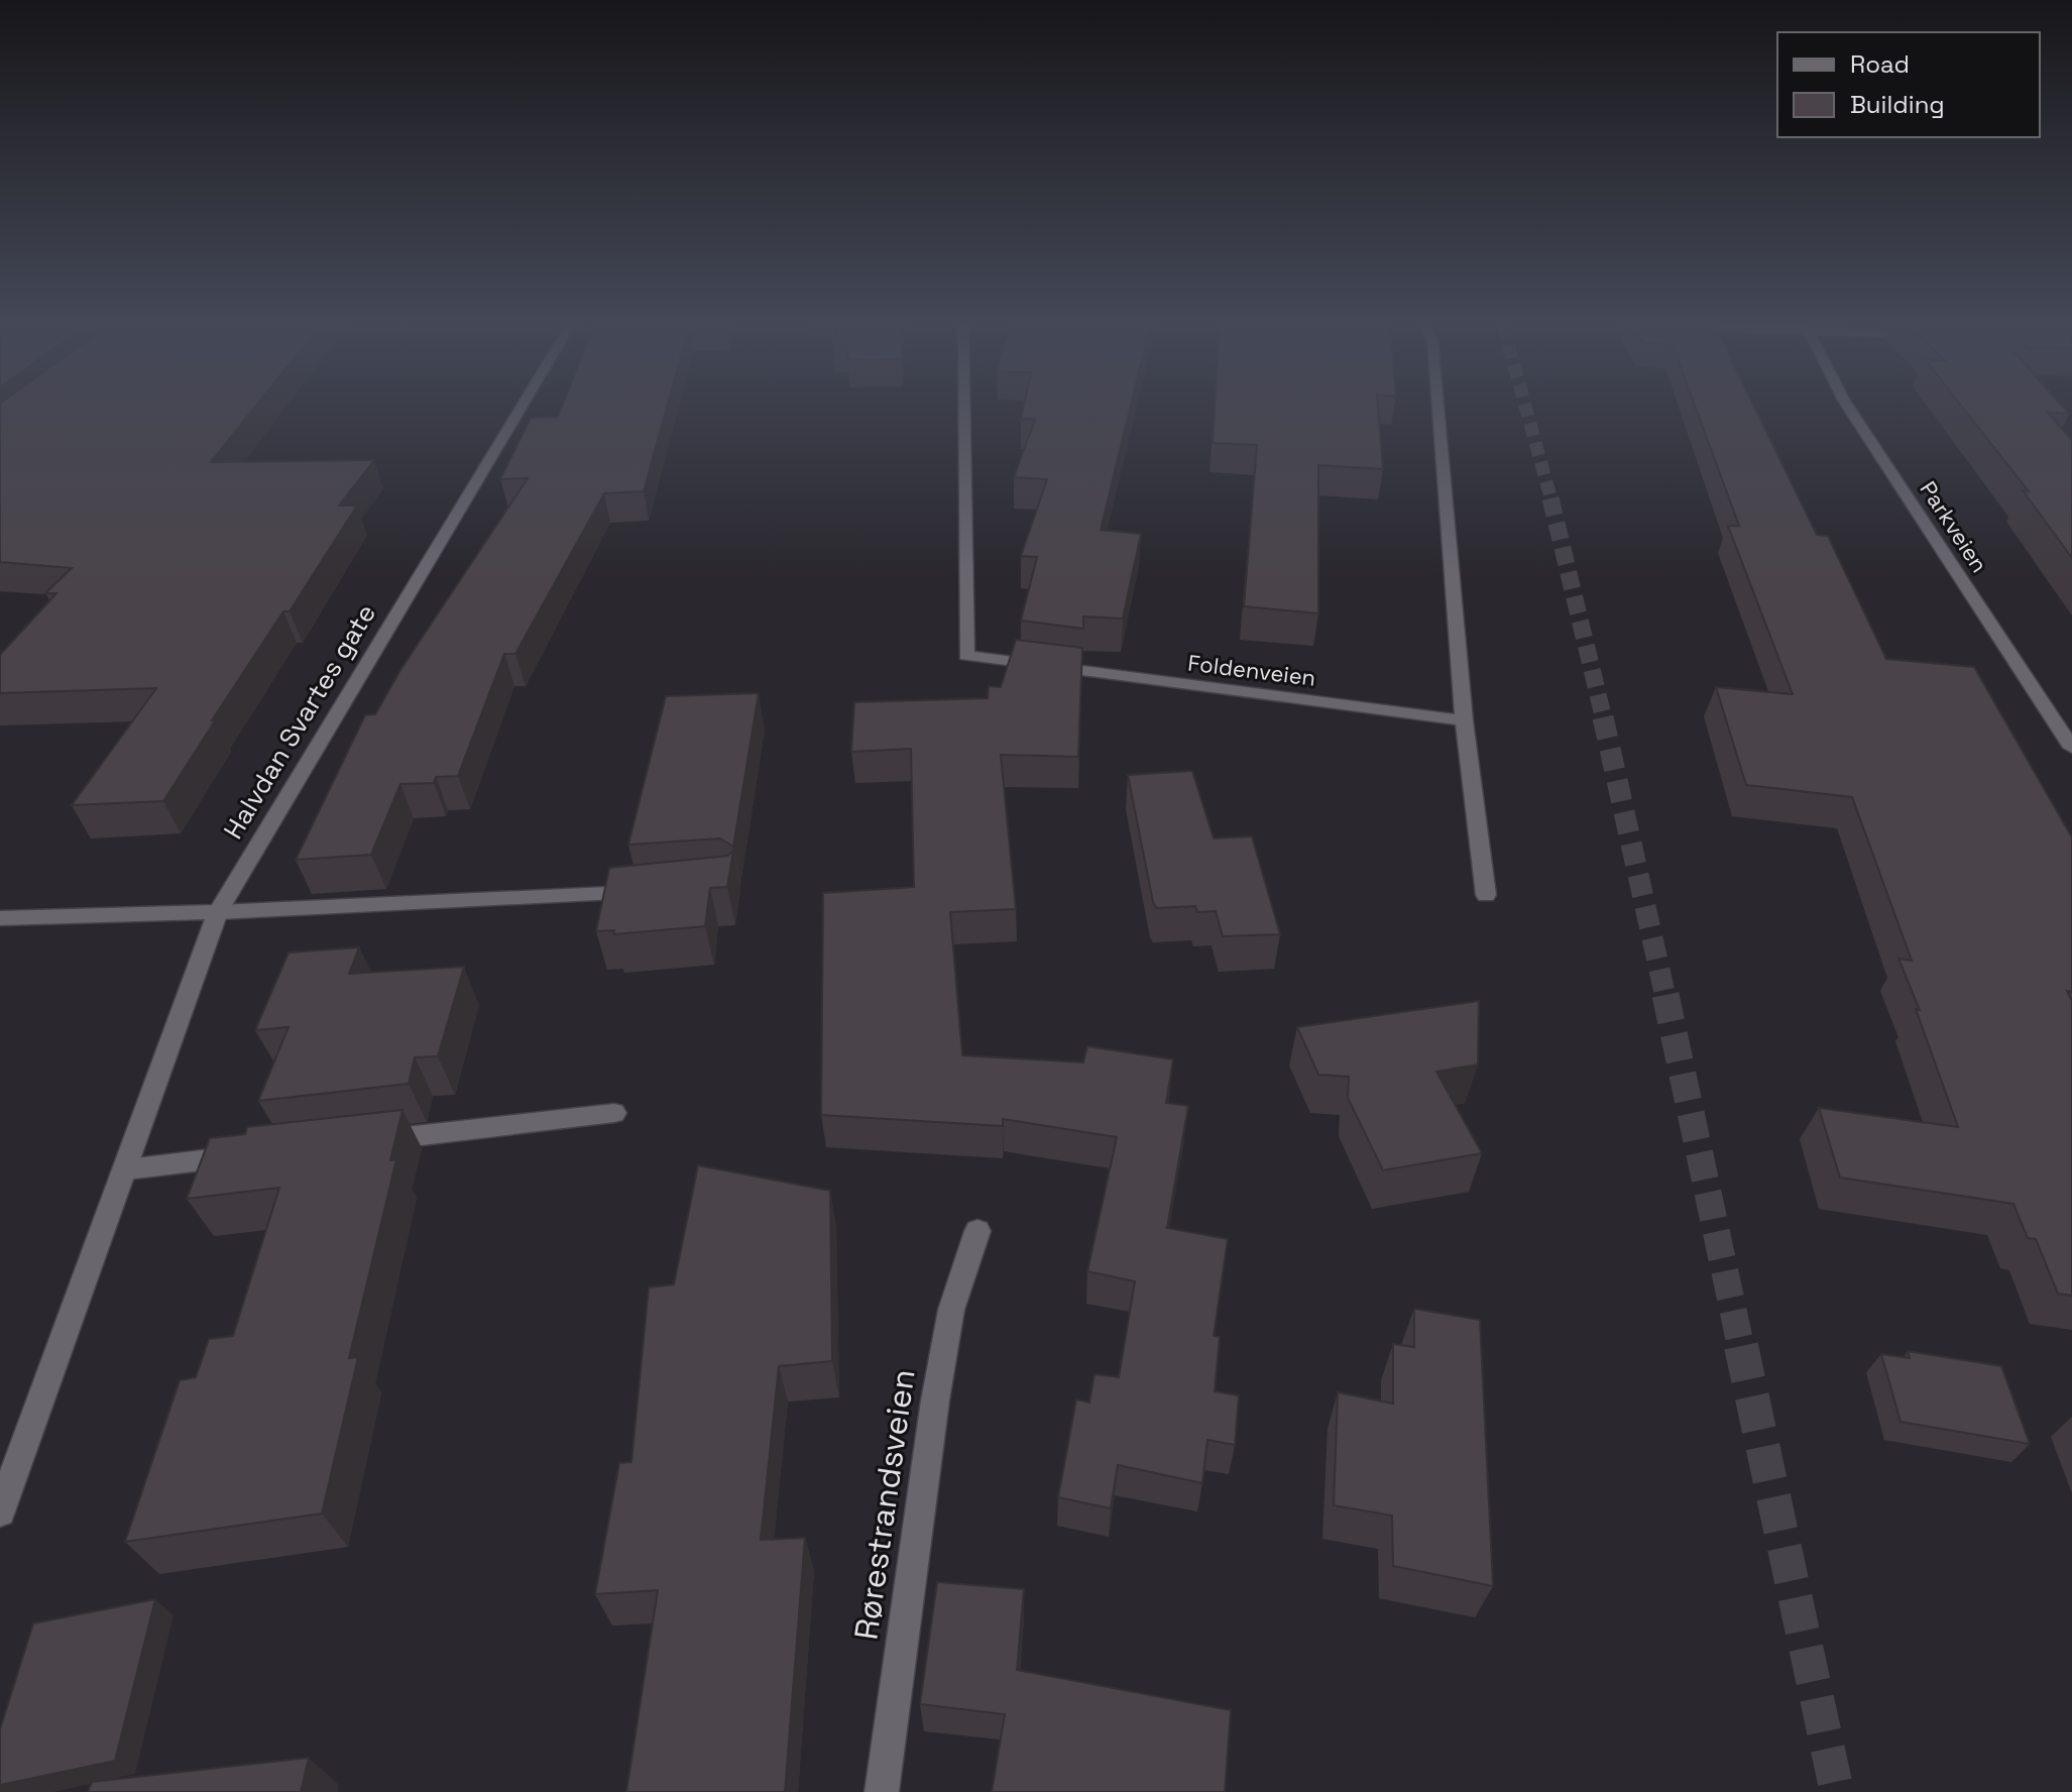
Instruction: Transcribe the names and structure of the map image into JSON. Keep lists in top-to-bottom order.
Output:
{
  "streets": {
    "street": [
      "Parkveien",
      "Foldenveien",
      "Halvdan Svartes gate",
      "Rørestrandsveien"
    ]
  },
  "legend": ["Road", "Building"]
}
